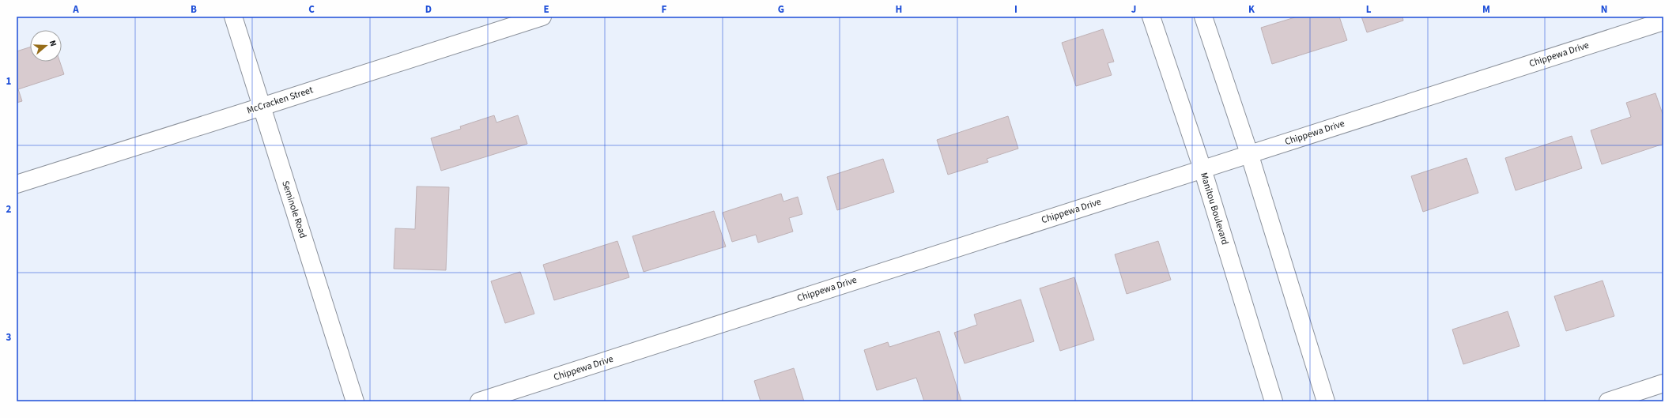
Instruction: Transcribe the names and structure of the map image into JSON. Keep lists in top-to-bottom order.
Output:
{
  "streets": {
    "street": [
      "Chippewa Drive",
      "McCracken Street",
      "Manitou Boulevard",
      "Seminole Road"
    ]
  },
  "crossings": [
    ["Chippewa Drive", "Manitou Boulevard"],
    ["McCracken Street", "Seminole Road"]
  ],
  "north": "right",
  "grid": {
    "columns": [
      "A",
      "B",
      "C",
      "D",
      "E",
      "F",
      "G",
      "H",
      "I",
      "J",
      "K",
      "L",
      "M",
      "N"
    ],
    "rows": ["1", "2", "3"]
  }
}
